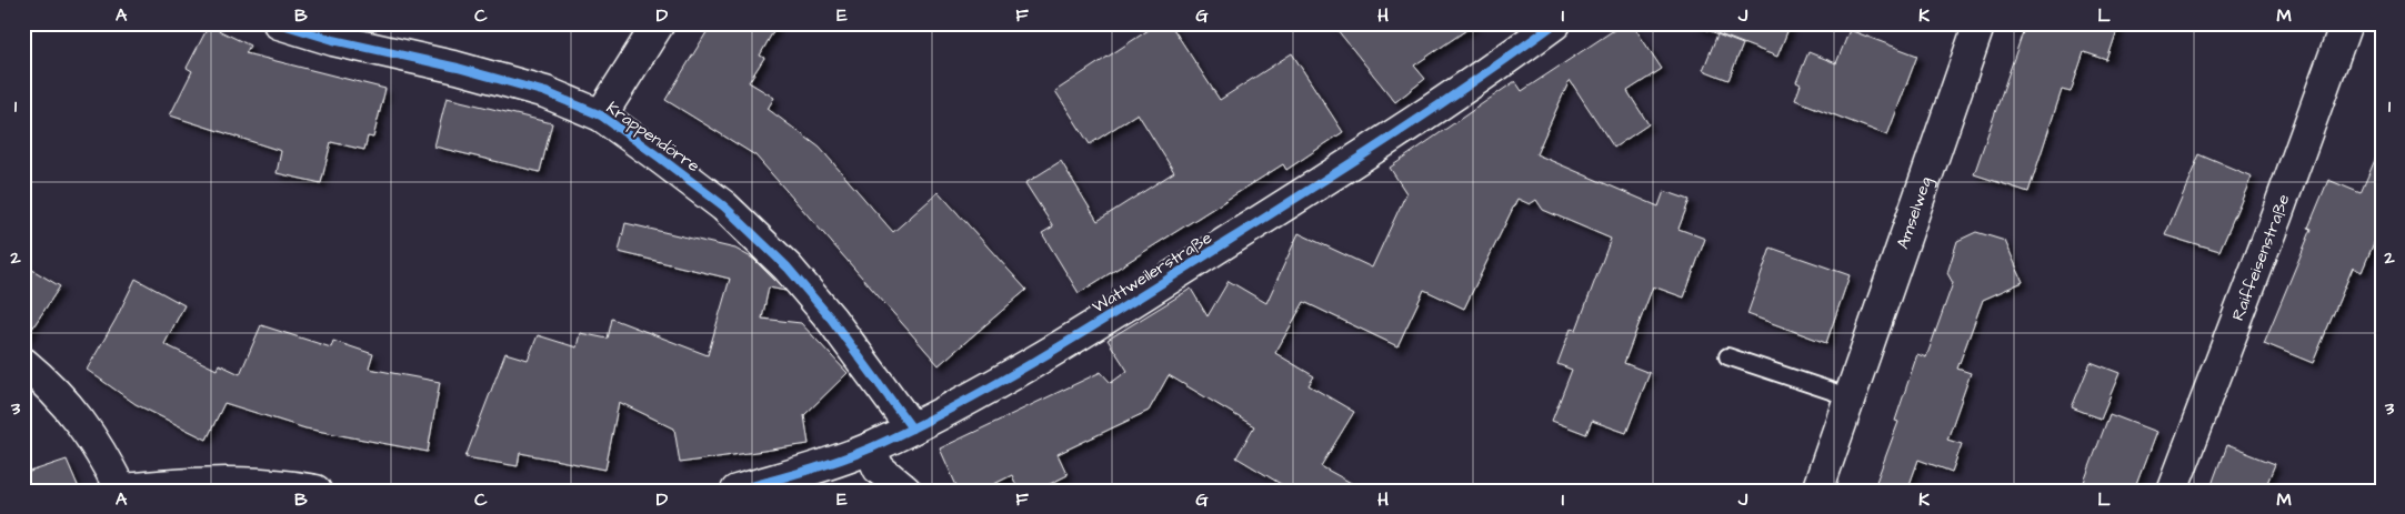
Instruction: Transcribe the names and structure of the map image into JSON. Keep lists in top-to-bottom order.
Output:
{
  "streets": {
    "street": [
      "Krappendörre",
      "Amselweg",
      "Raiffeisenstraße",
      "Wattweilerstraße"
    ]
  },
  "crossings": [
    ["Krappendörre", "Wattweilerstraße"]
  ],
  "grid": {
    "columns": [
      "A",
      "B",
      "C",
      "D",
      "E",
      "F",
      "G",
      "H",
      "I",
      "J",
      "K",
      "L",
      "M"
    ],
    "rows": ["1", "2", "3"]
  }
}
